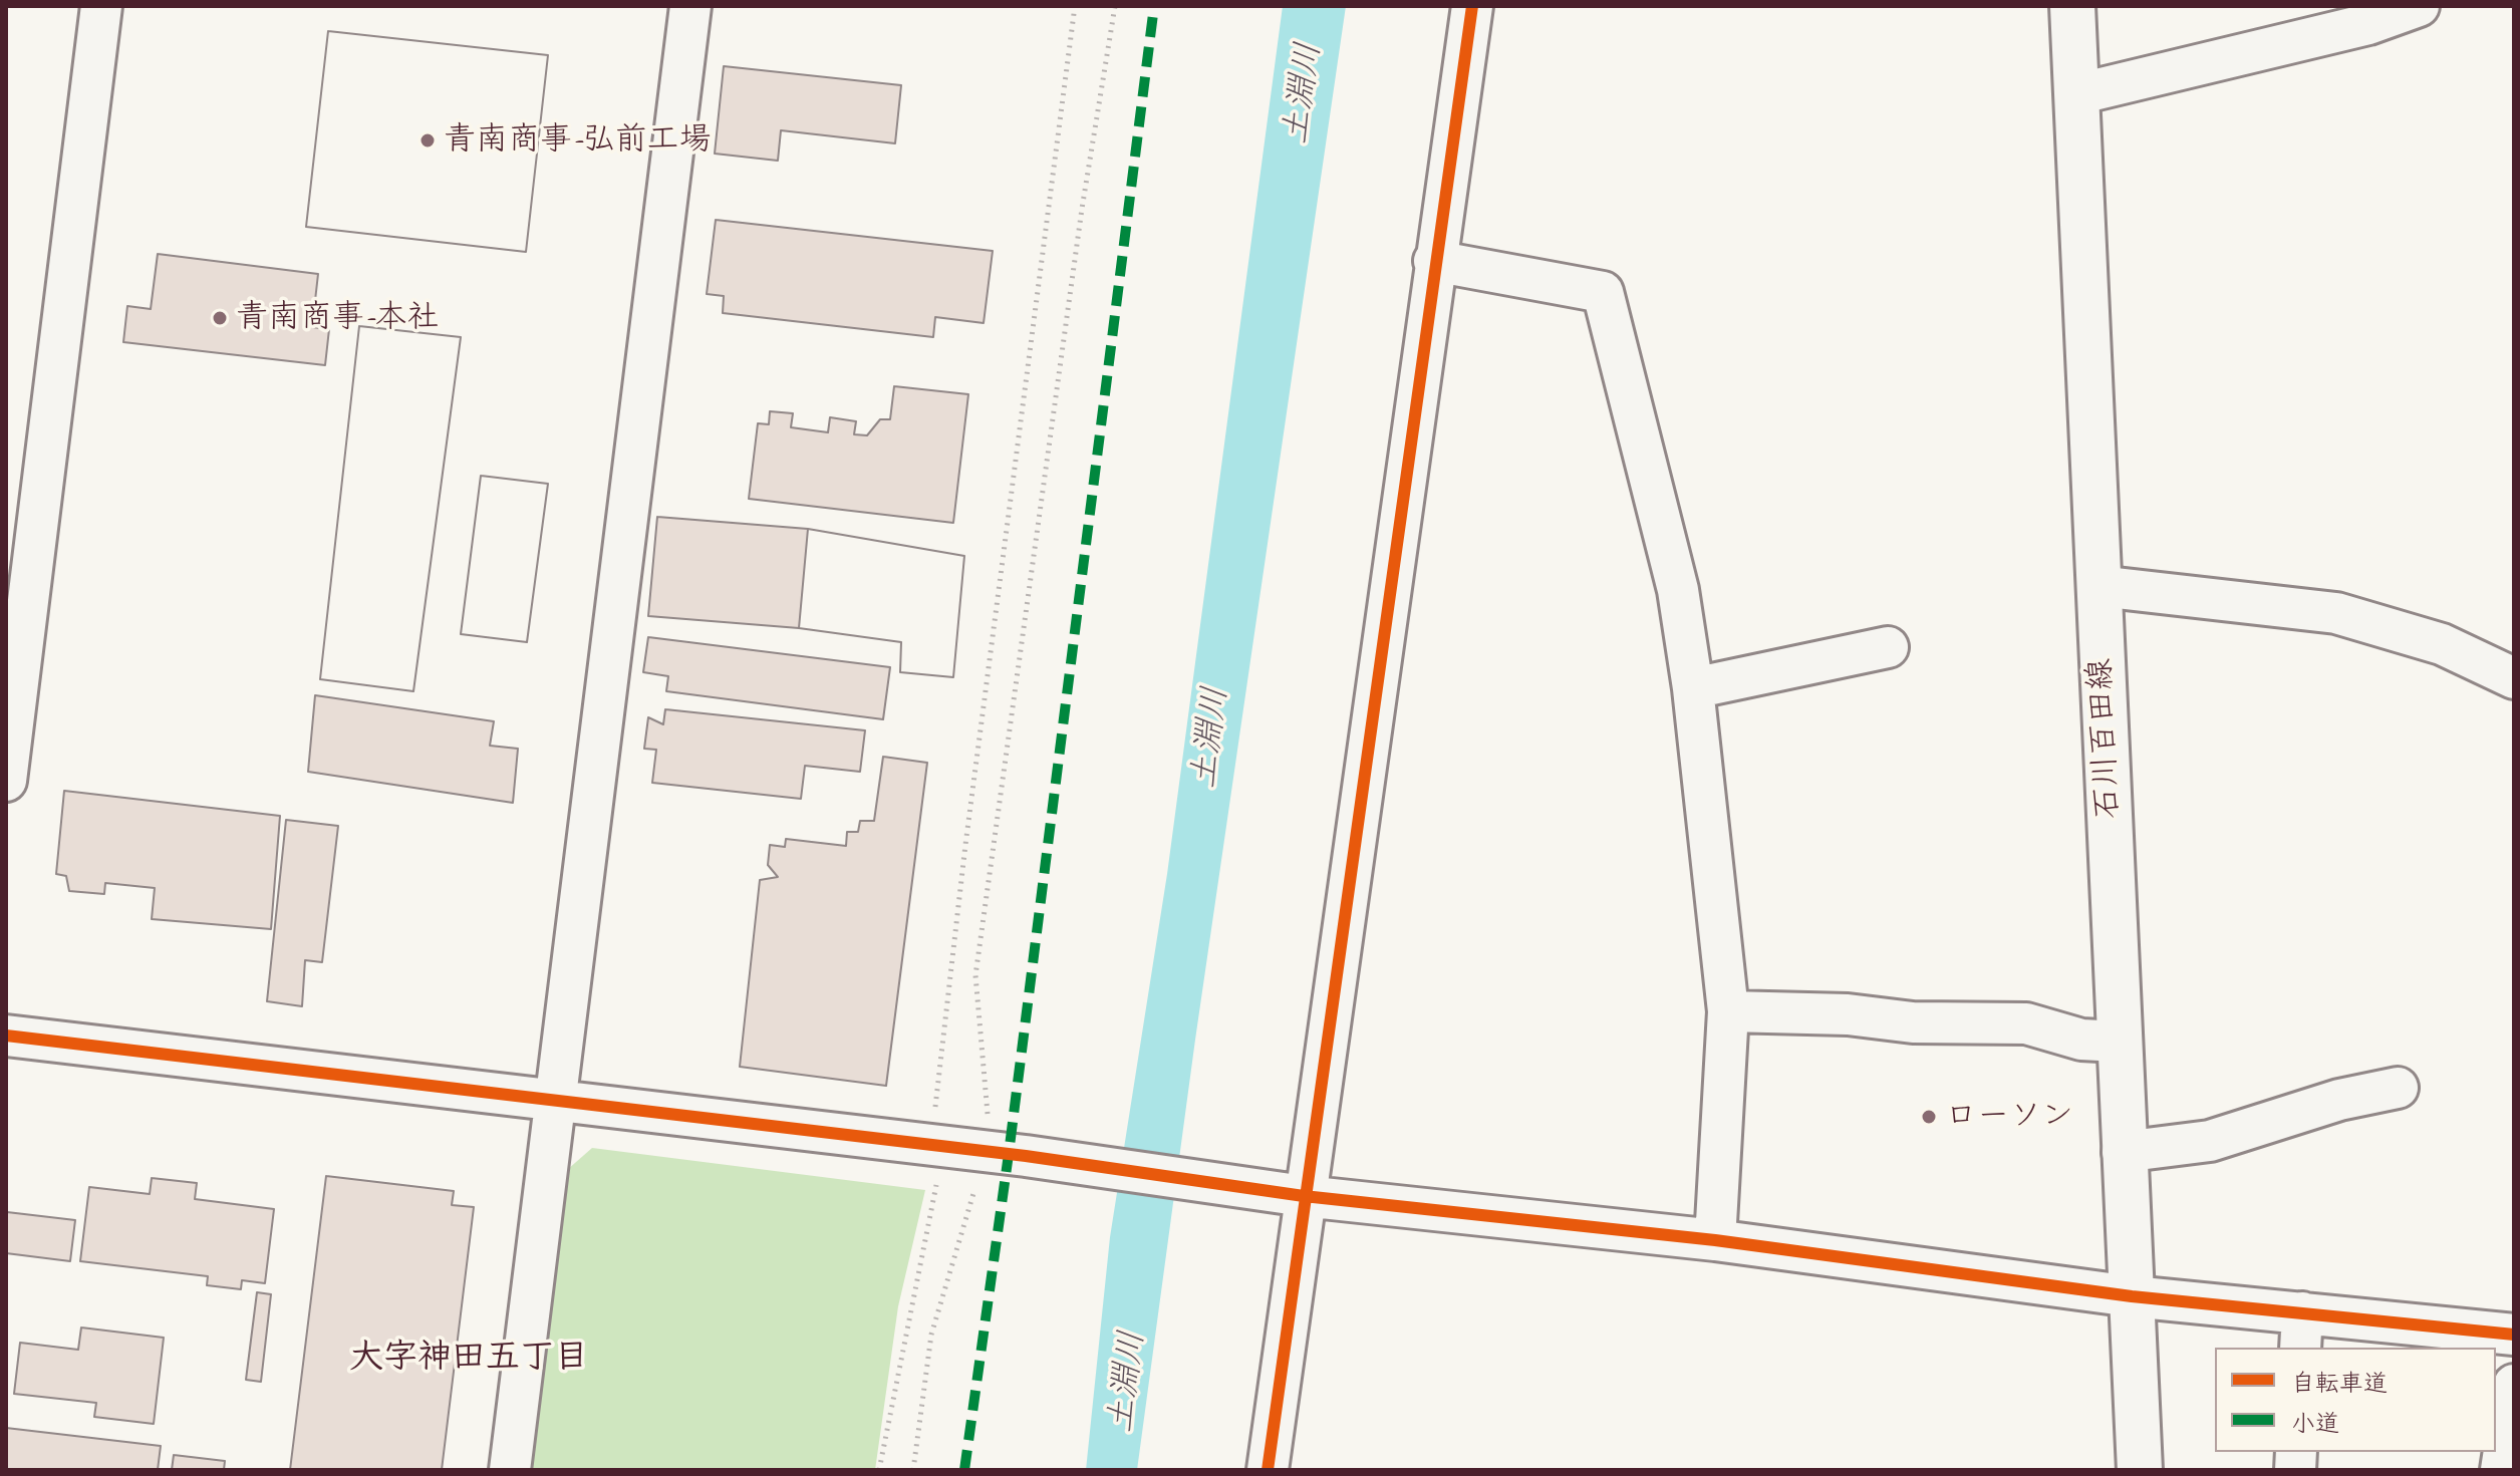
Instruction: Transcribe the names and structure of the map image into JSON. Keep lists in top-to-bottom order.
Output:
{
  "streets": {
    "main road": ["石川百田線"]
  },
  "districts": ["大字神田五丁目"],
  "water": ["土淵川"],
  "places": ["青南商事-弘前工場", "青南商事-本社", "ローソン"],
  "legend": ["自転車道", "小道"]
}
